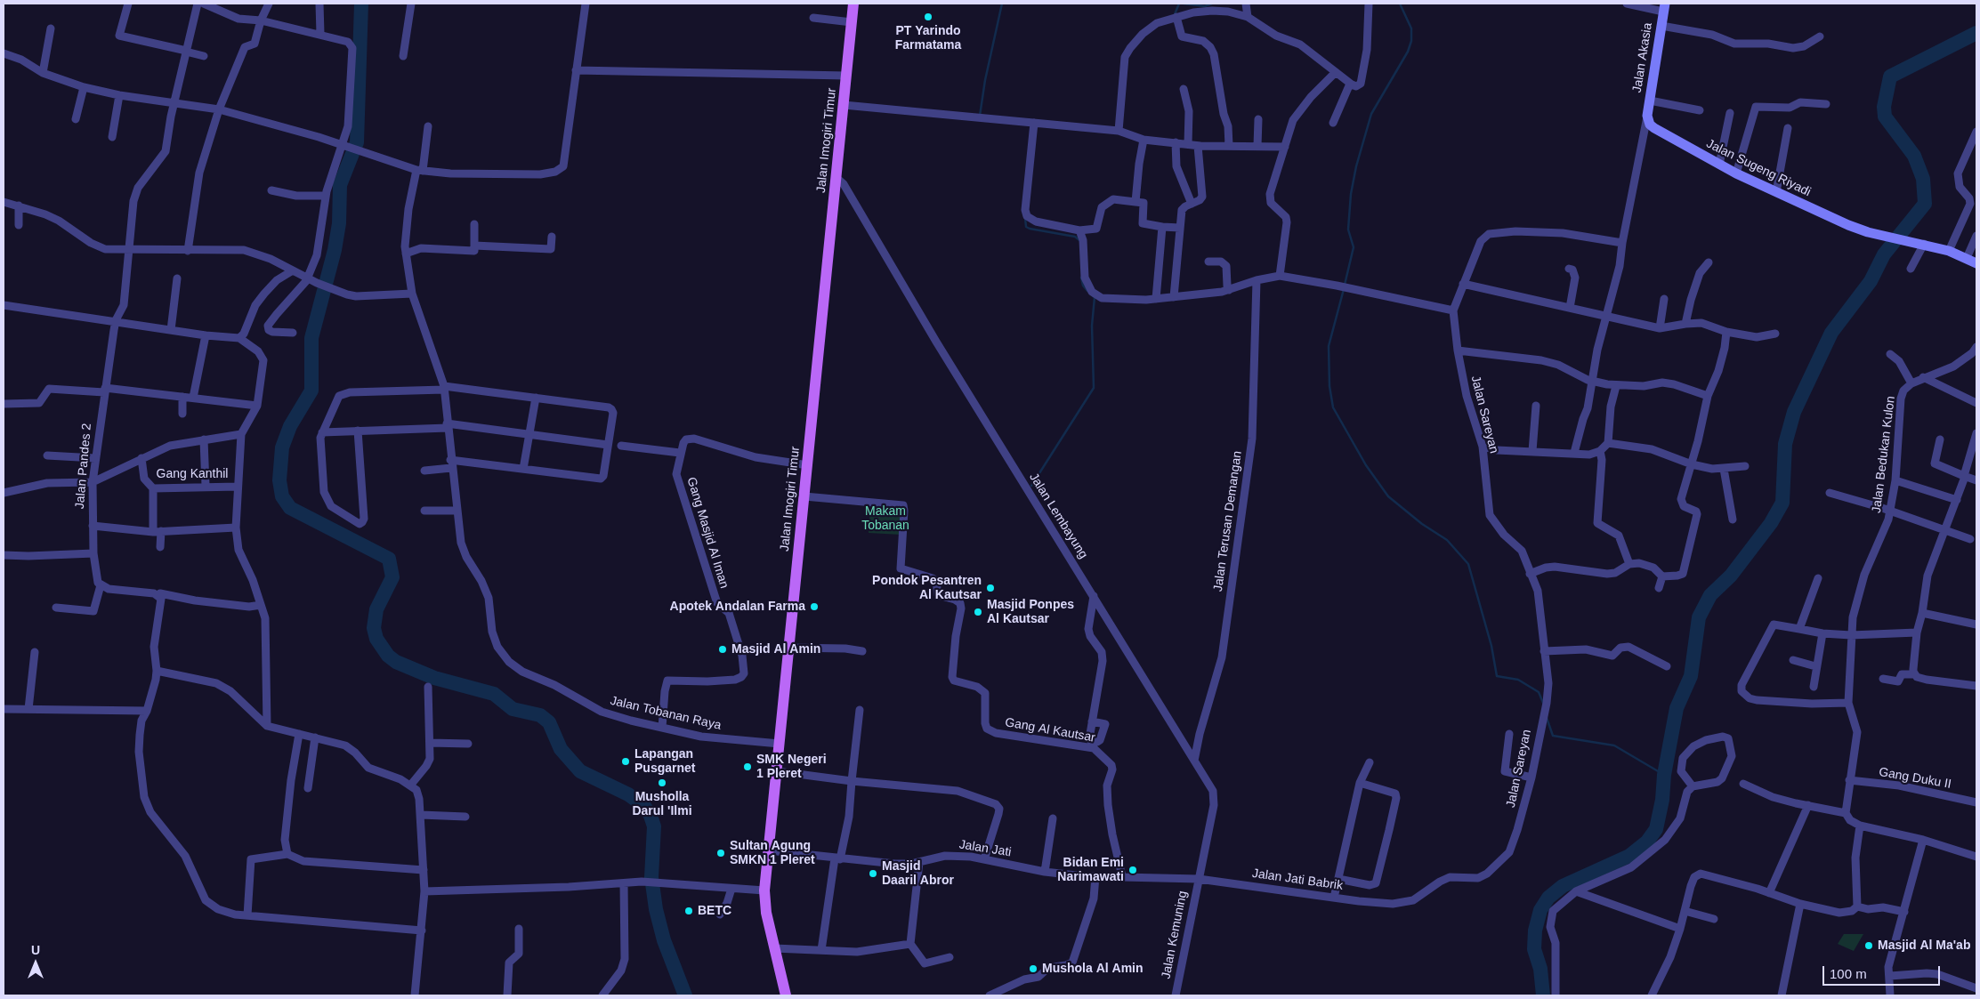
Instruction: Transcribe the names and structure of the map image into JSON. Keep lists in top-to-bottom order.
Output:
{
  "streets": {
    "main road": ["Jalan Imogiri Timur"],
    "street": [
      "Jalan Akasia",
      "Jalan Sugeng Riyadi",
      "Jalan Sareyan",
      "Jalan Bedukan Kulon",
      "Jalan Pandes 2",
      "Gang Kanthil",
      "Jalan Lembayung",
      "Jalan Terusan Demangan",
      "Gang Masjid Al Iman",
      "Jalan Tobanan Raya",
      "Gang Al Kautsar",
      "Gang Duku II",
      "Jalan Jati",
      "Jalan Jati Babrik",
      "Jalan Kemuning"
    ]
  },
  "crossings": [
    ["Jalan Akasia", "Jalan Sugeng Riyadi"],
    ["Jalan Imogiri Timur", "Jalan Lembayung"],
    ["Jalan Imogiri Timur", "Jalan Tobanan Raya"],
    ["Jalan Imogiri Timur", "Gang Al Kautsar"],
    ["Jalan Imogiri Timur", "Jalan Jati"],
    ["Jalan Sareyan", "Jalan Jati Babrik"],
    ["Jalan Bedukan Kulon", "Gang Duku II"],
    ["Jalan Lembayung", "Jalan Terusan Demangan"],
    ["Jalan Lembayung", "Jalan Jati"],
    ["Jalan Lembayung", "Jalan Jati Babrik"],
    ["Jalan Lembayung", "Jalan Kemuning"],
    ["Gang Masjid Al Iman", "Jalan Tobanan Raya"],
    ["Gang Al Kautsar", "Jalan Jati"],
    ["Jalan Jati", "Jalan Jati Babrik"],
    ["Jalan Jati", "Jalan Kemuning"],
    ["Jalan Jati Babrik", "Jalan Kemuning"]
  ],
  "parks": ["Makam Tobanan"],
  "places": [
    "PT Yarindo Farmatama",
    "Pondok Pesantren Al Kautsar",
    "Apotek Andalan Farma",
    "Masjid Ponpes Al Kautsar",
    "Masjid Al Amin",
    "Lapangan Pusgarnet",
    "SMK Negeri 1 Pleret",
    "Musholla Darul 'Ilmi",
    "Sultan Agung SMKN 1 Pleret",
    "Bidan Emi Narimawati",
    "Masjid Daaril Abror",
    "BETC",
    "Masjid Al Ma'ab",
    "Mushola Al Amin"
  ],
  "scale_bar": "100 m",
  "north": "top"
}
